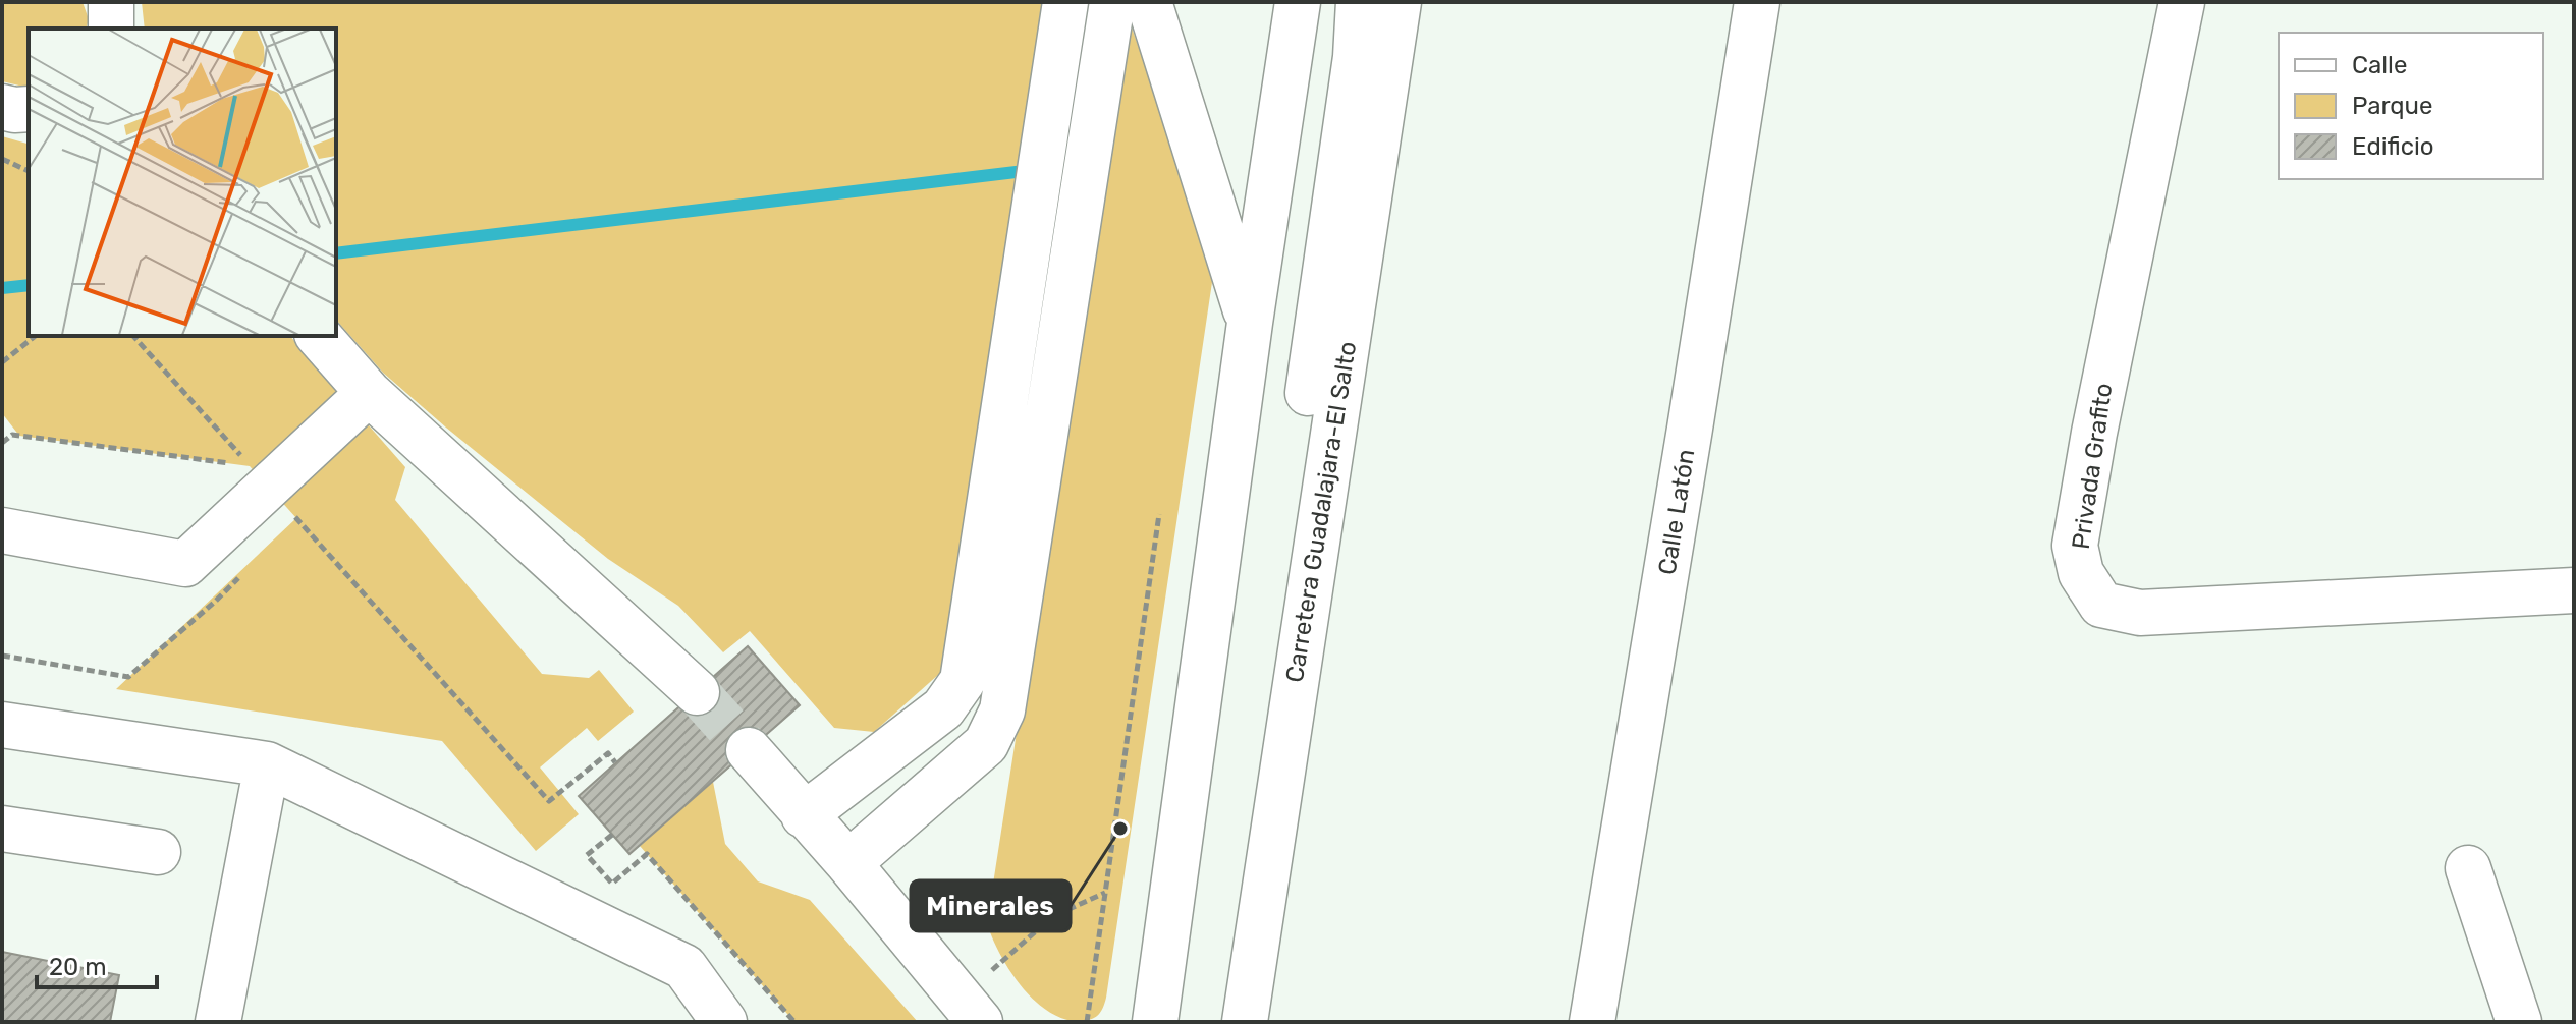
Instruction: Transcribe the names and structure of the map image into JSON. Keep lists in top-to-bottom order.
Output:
{
  "streets": {
    "main road": ["Privada Grafito", "Carretera Guadalajara-El Salto", "Calle Latón"]
  },
  "places": ["Minerales"],
  "legend": ["Calle", "Parque", "Edificio"],
  "scale_bar": "20 m"
}
